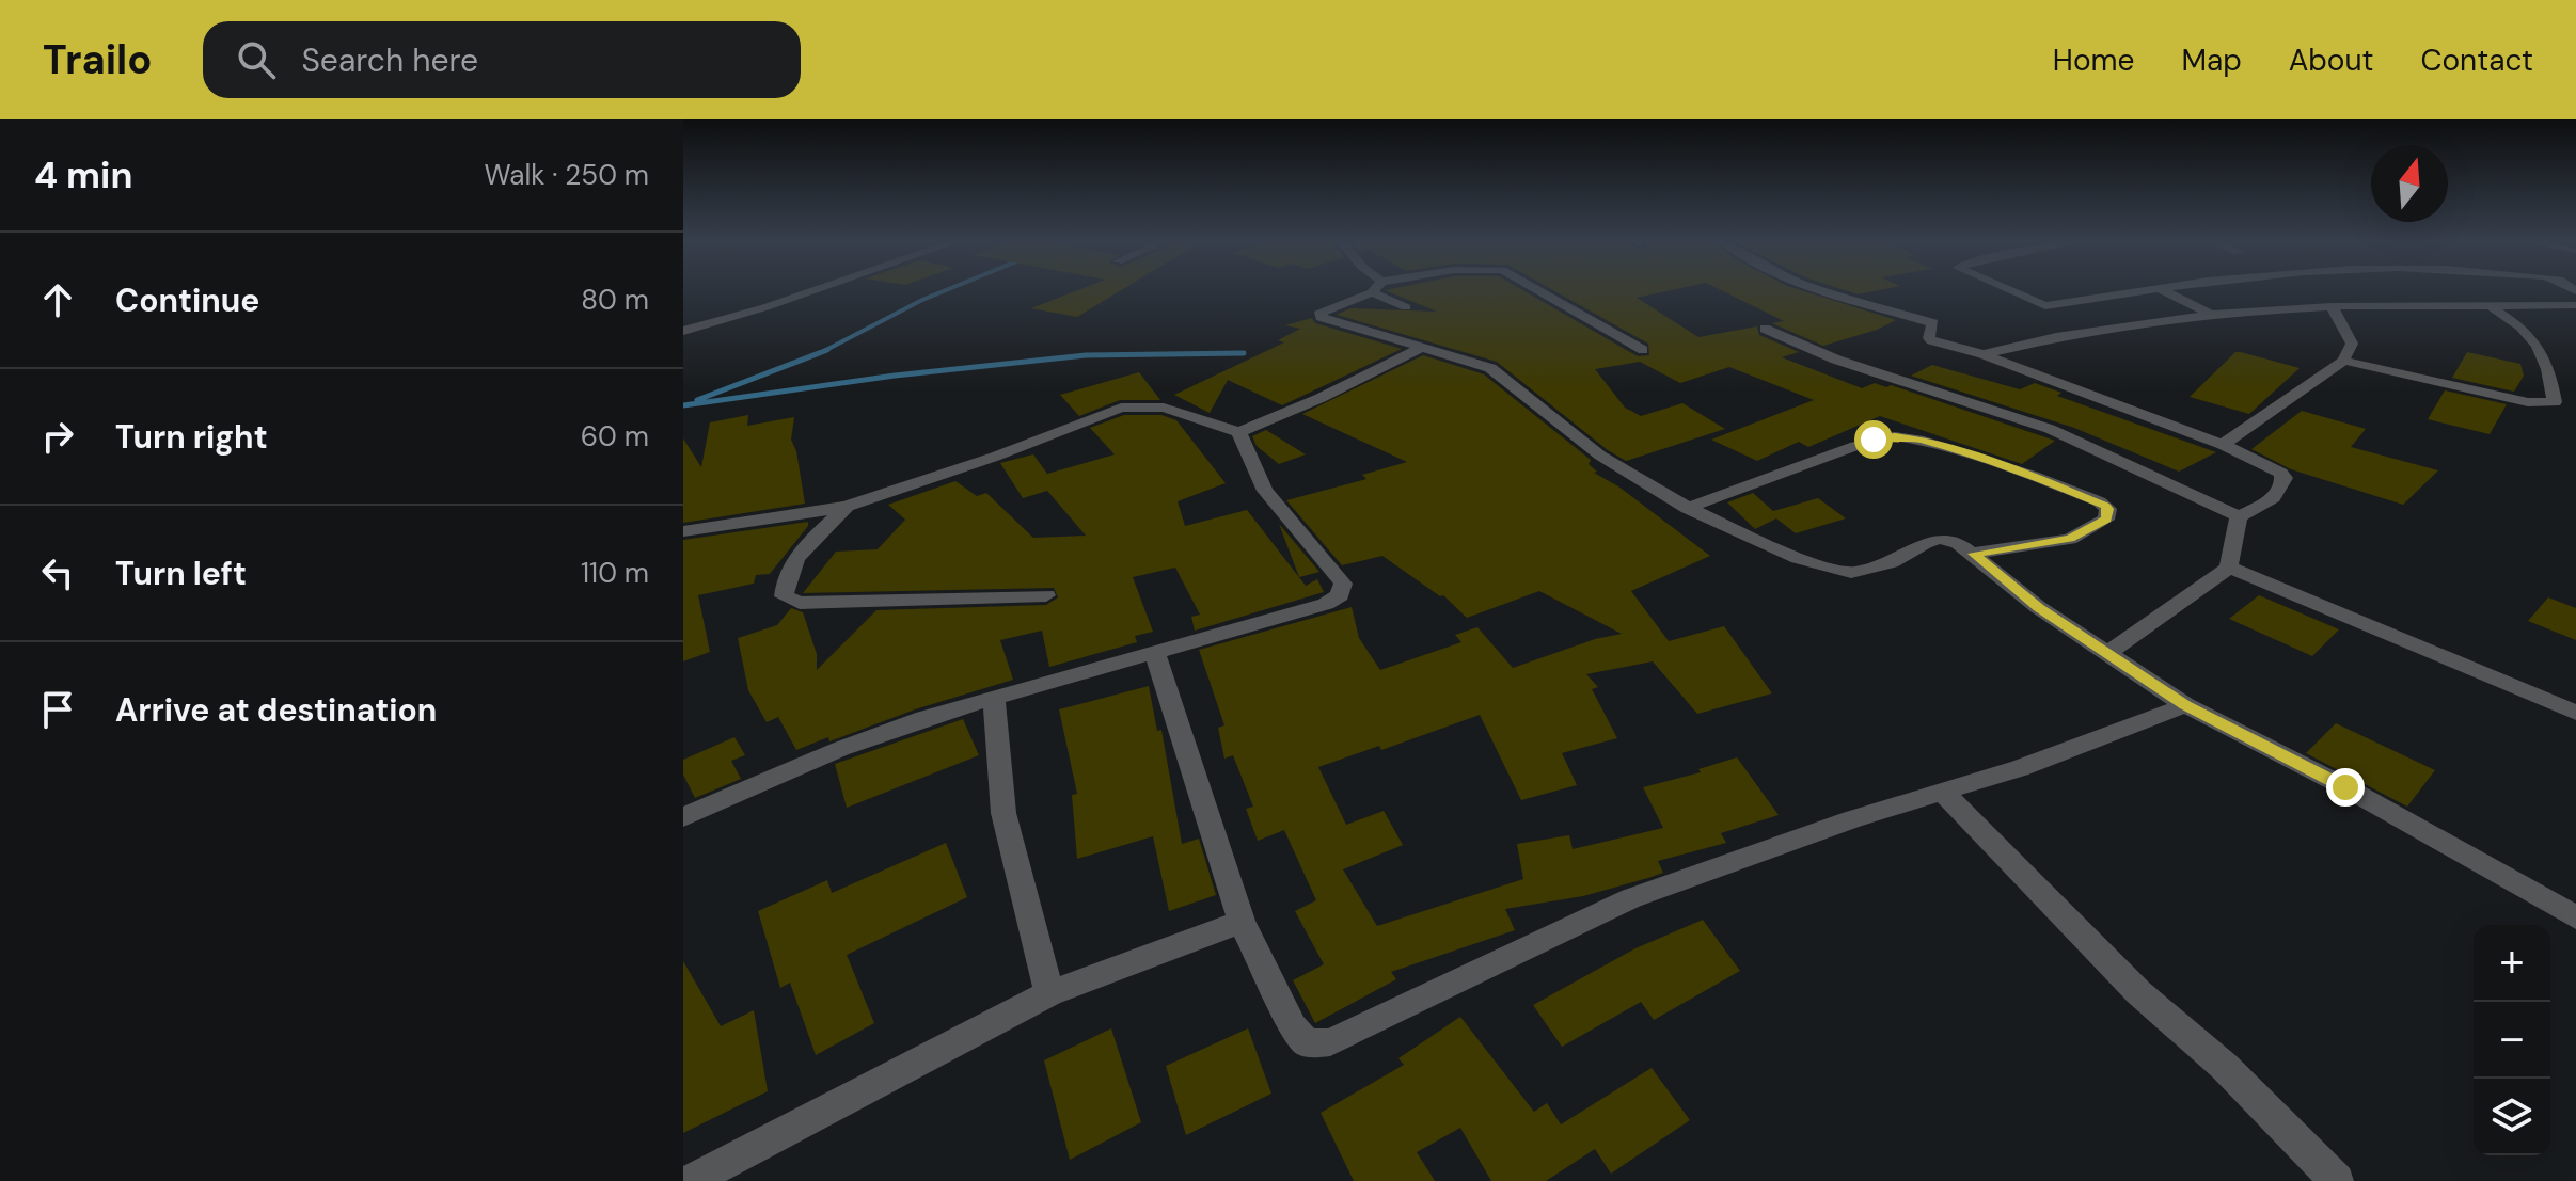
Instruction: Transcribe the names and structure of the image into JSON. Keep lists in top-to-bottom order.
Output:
{
  "north": "top",
  "page": {
    "header": "Trailo",
    "search": "Search here",
    "nav": [
      "Home",
      "Map",
      "About",
      "Contact"
    ],
    "heading": ["4 min", "Walk · 250 m"],
    "list": [
      ["Continue", "80 m"],
      ["Turn right", "60 m"],
      ["Turn left", "110 m"],
      "Arrive at destination"
    ],
    "map_buttons": ["+", "−"]
  }
}
